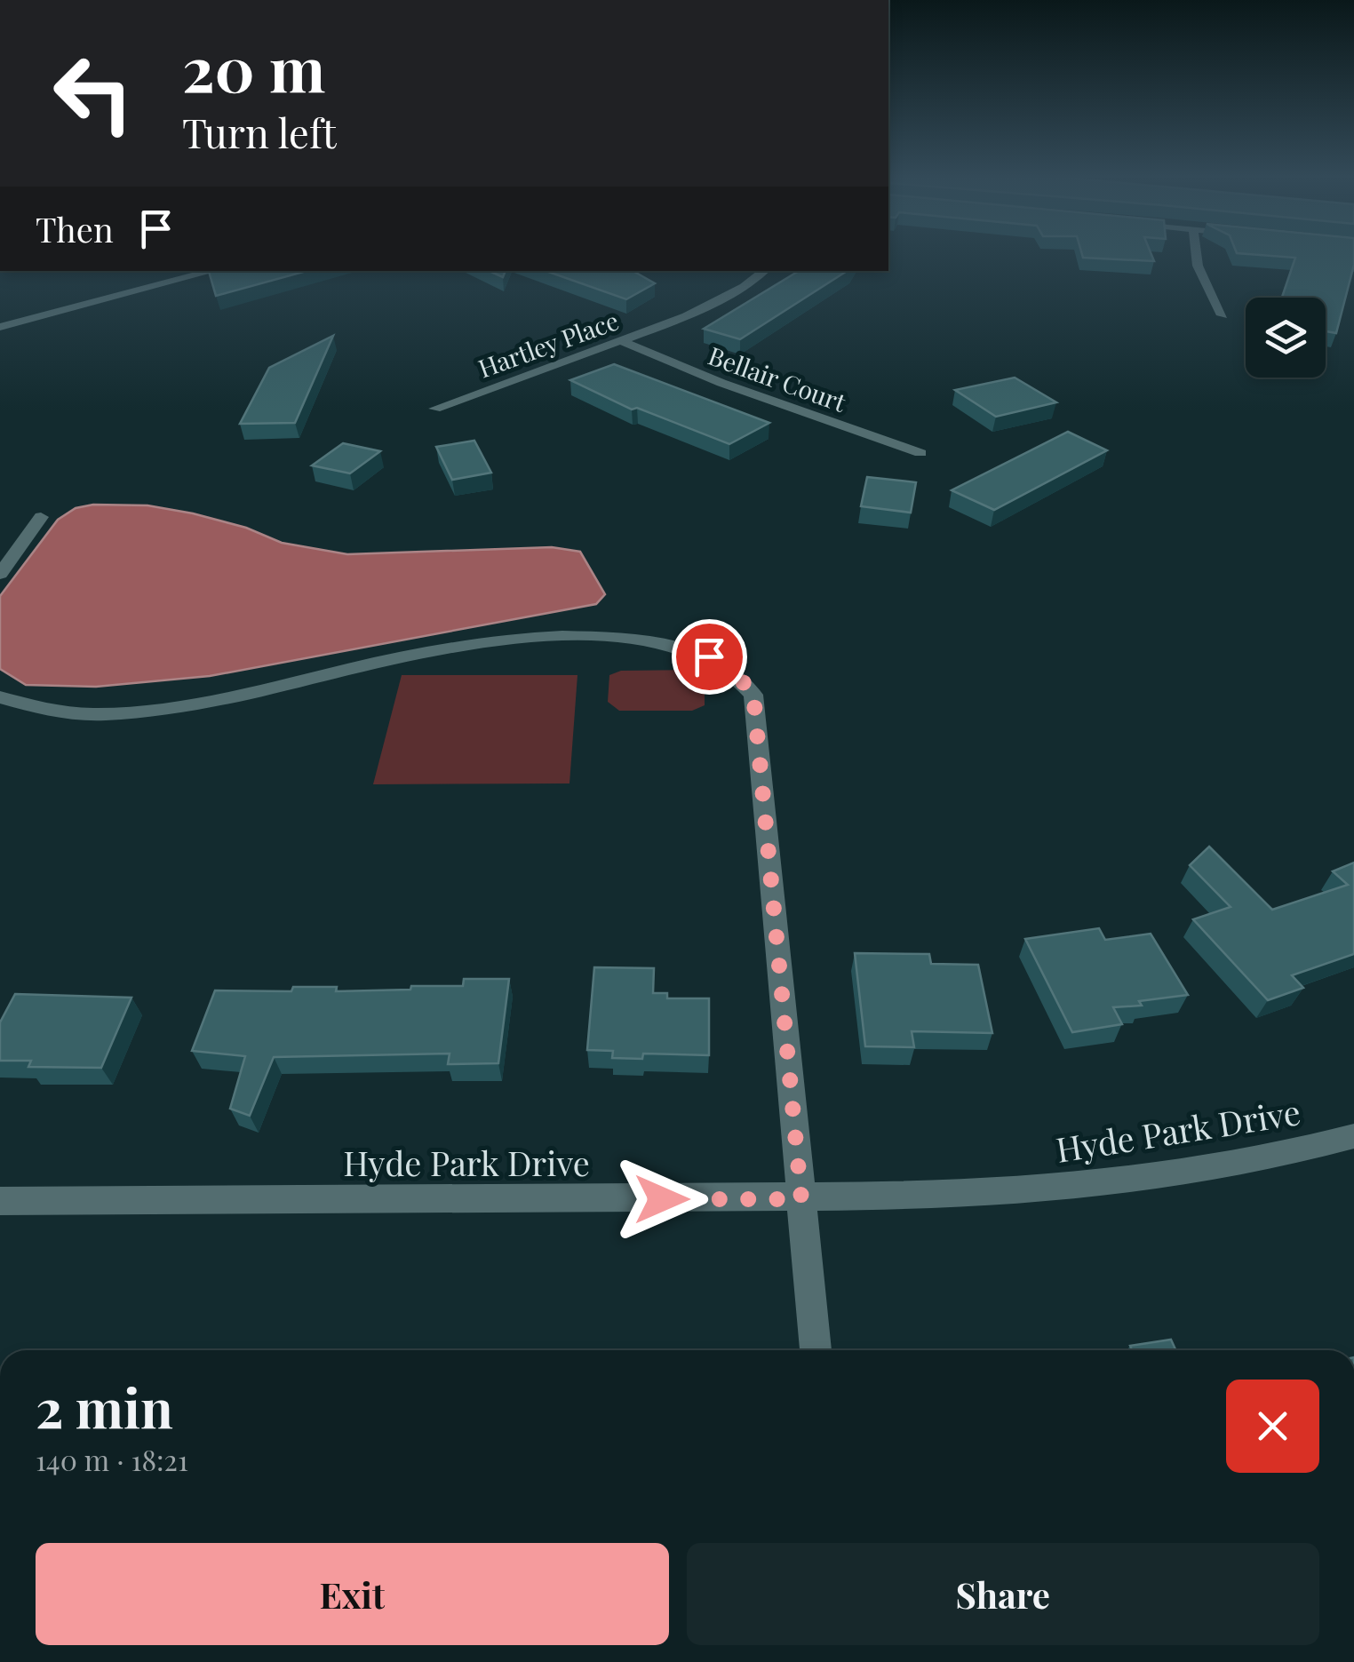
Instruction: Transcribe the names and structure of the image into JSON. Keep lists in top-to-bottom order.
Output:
{
  "streets": {
    "street": ["Hartley Place", "Bellair Court", "Hyde Park Drive"]
  },
  "crossings": [
    ["Hartley Place", "Bellair Court"]
  ],
  "page": {
    "turn": ["20 m", "Turn left"],
    "then": "Then",
    "heading": ["2 min", "140 m · 18:21"],
    "buttons": ["Exit", "Share"]
  }
}
